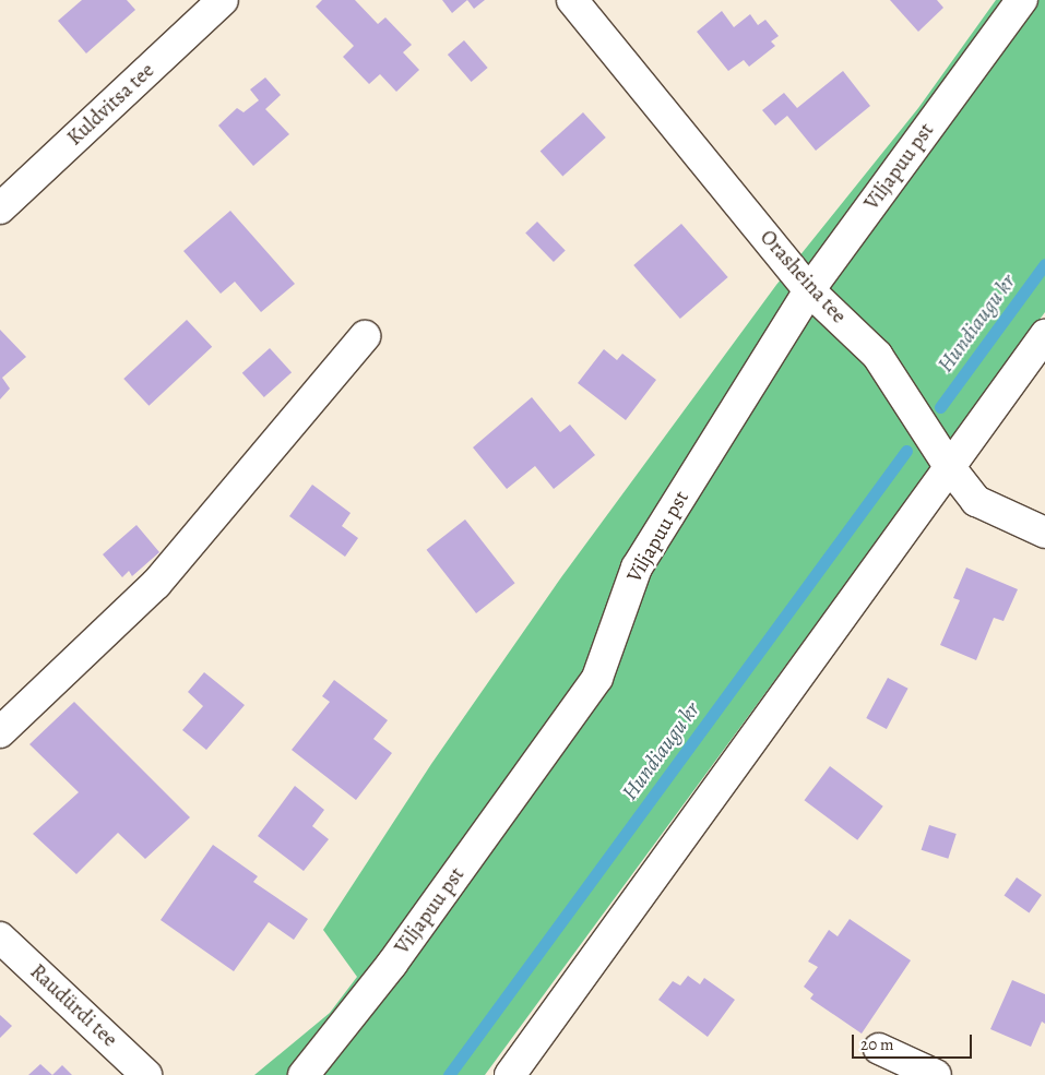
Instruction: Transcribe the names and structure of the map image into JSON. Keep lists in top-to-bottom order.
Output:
{
  "streets": {
    "street": [
      "Kuldvitsa tee",
      "Viljapuu pst",
      "Orasheina tee",
      "Raudürdi tee"
    ]
  },
  "crossings": [
    ["Viljapuu pst", "Orasheina tee"]
  ],
  "water": ["Hundiaugu kr"],
  "scale_bar": "20 m"
}
